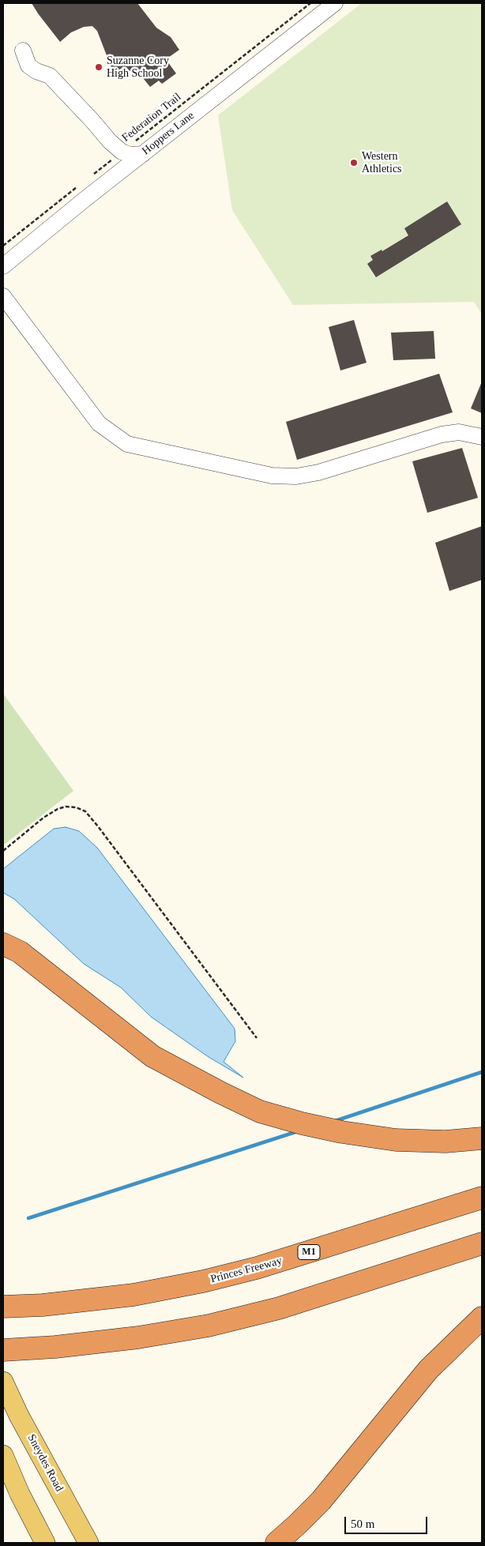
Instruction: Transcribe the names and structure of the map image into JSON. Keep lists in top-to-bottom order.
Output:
{
  "streets": {
    "highway": ["M1", "Princes Freeway"],
    "main road": ["Sneydes Road"],
    "street": ["Hoppers Lane"],
    "path": ["Federation Trail"]
  },
  "places": ["Suzanne Cory High School", "Western Athletics"],
  "scale_bar": "50 m"
}
